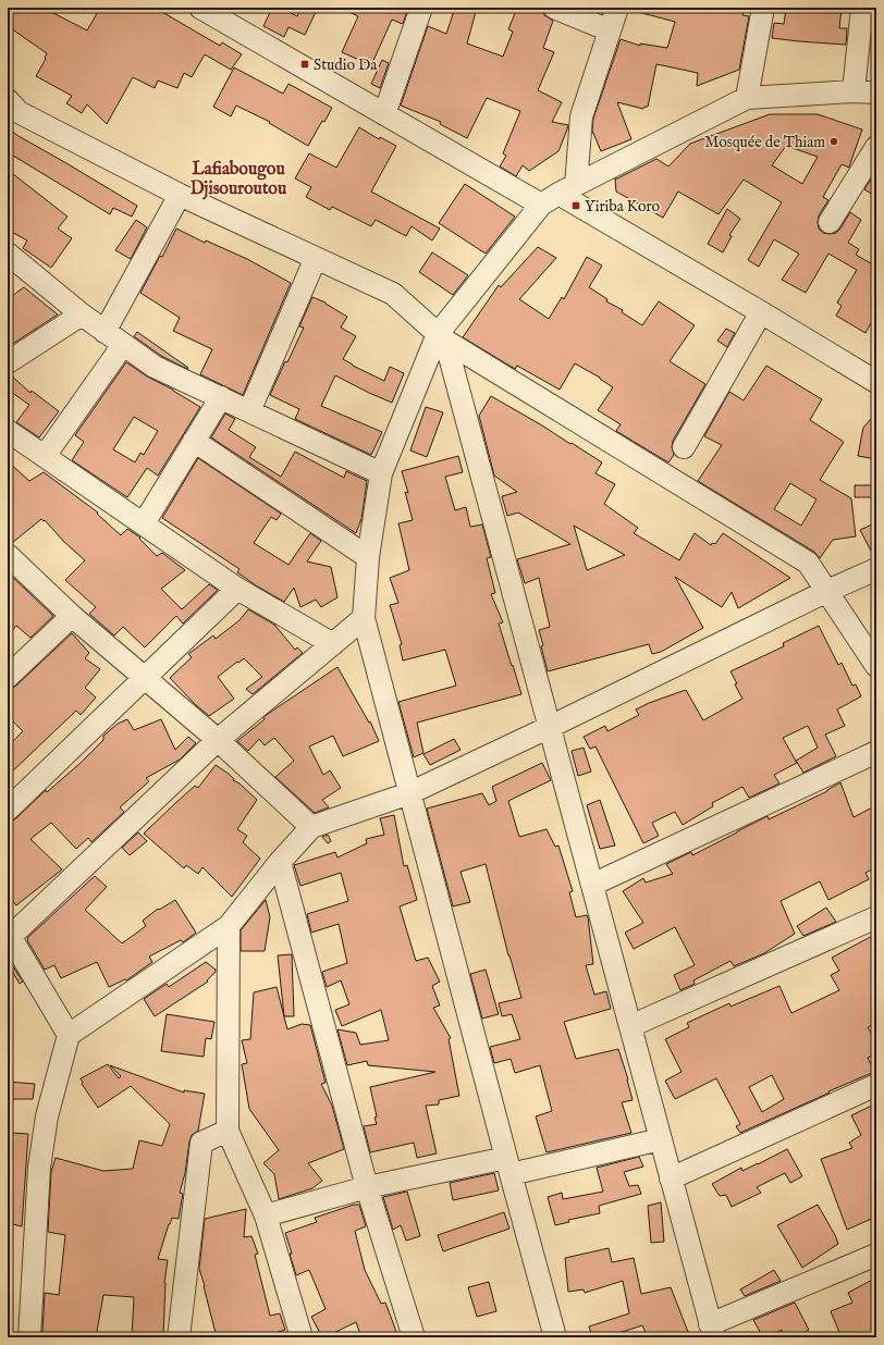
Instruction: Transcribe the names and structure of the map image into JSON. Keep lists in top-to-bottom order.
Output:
{
  "districts": ["Lafiabougou Djisouroutou"],
  "places": {
    "transit": ["Studio Da", "Yiriba Koro"],
    "other": ["Mosquée de Thiam"]
  }
}
